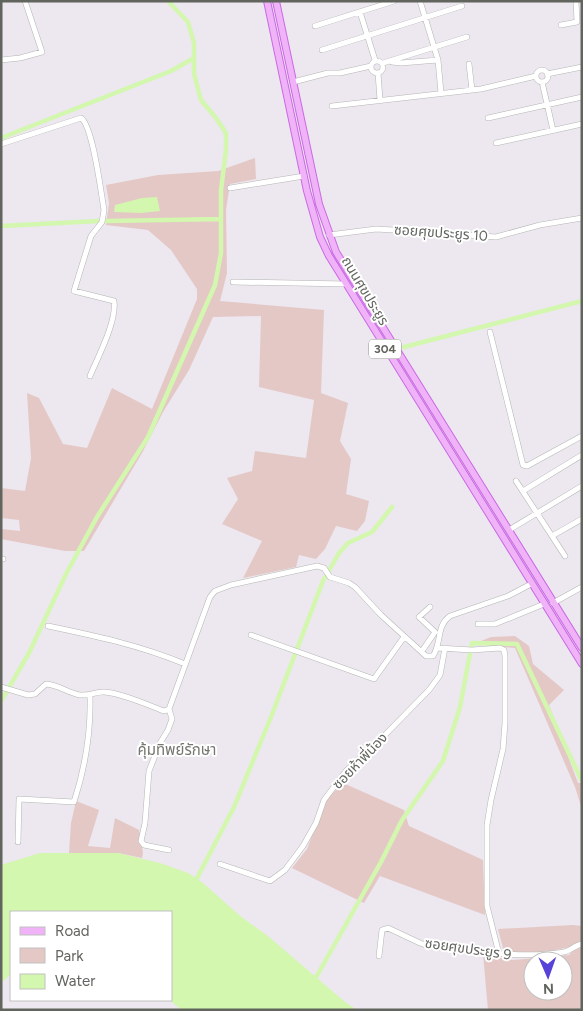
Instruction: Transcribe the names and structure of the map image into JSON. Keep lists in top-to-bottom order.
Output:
{
  "streets": {
    "main road": ["ถนนศุขประยูร", "304"],
    "street": ["ซอยศุขประยูร 10", "ซอยห้าพี่น้อง", "ซอยศุขประยูร 9"]
  },
  "crossings": [
    ["ซอยศุขประยูร 10", "ถนนศุขประยูร"]
  ],
  "districts": ["คุ้มทิพย์รักษา"],
  "legend": ["Road", "Park", "Water"],
  "north": "bottom"
}
